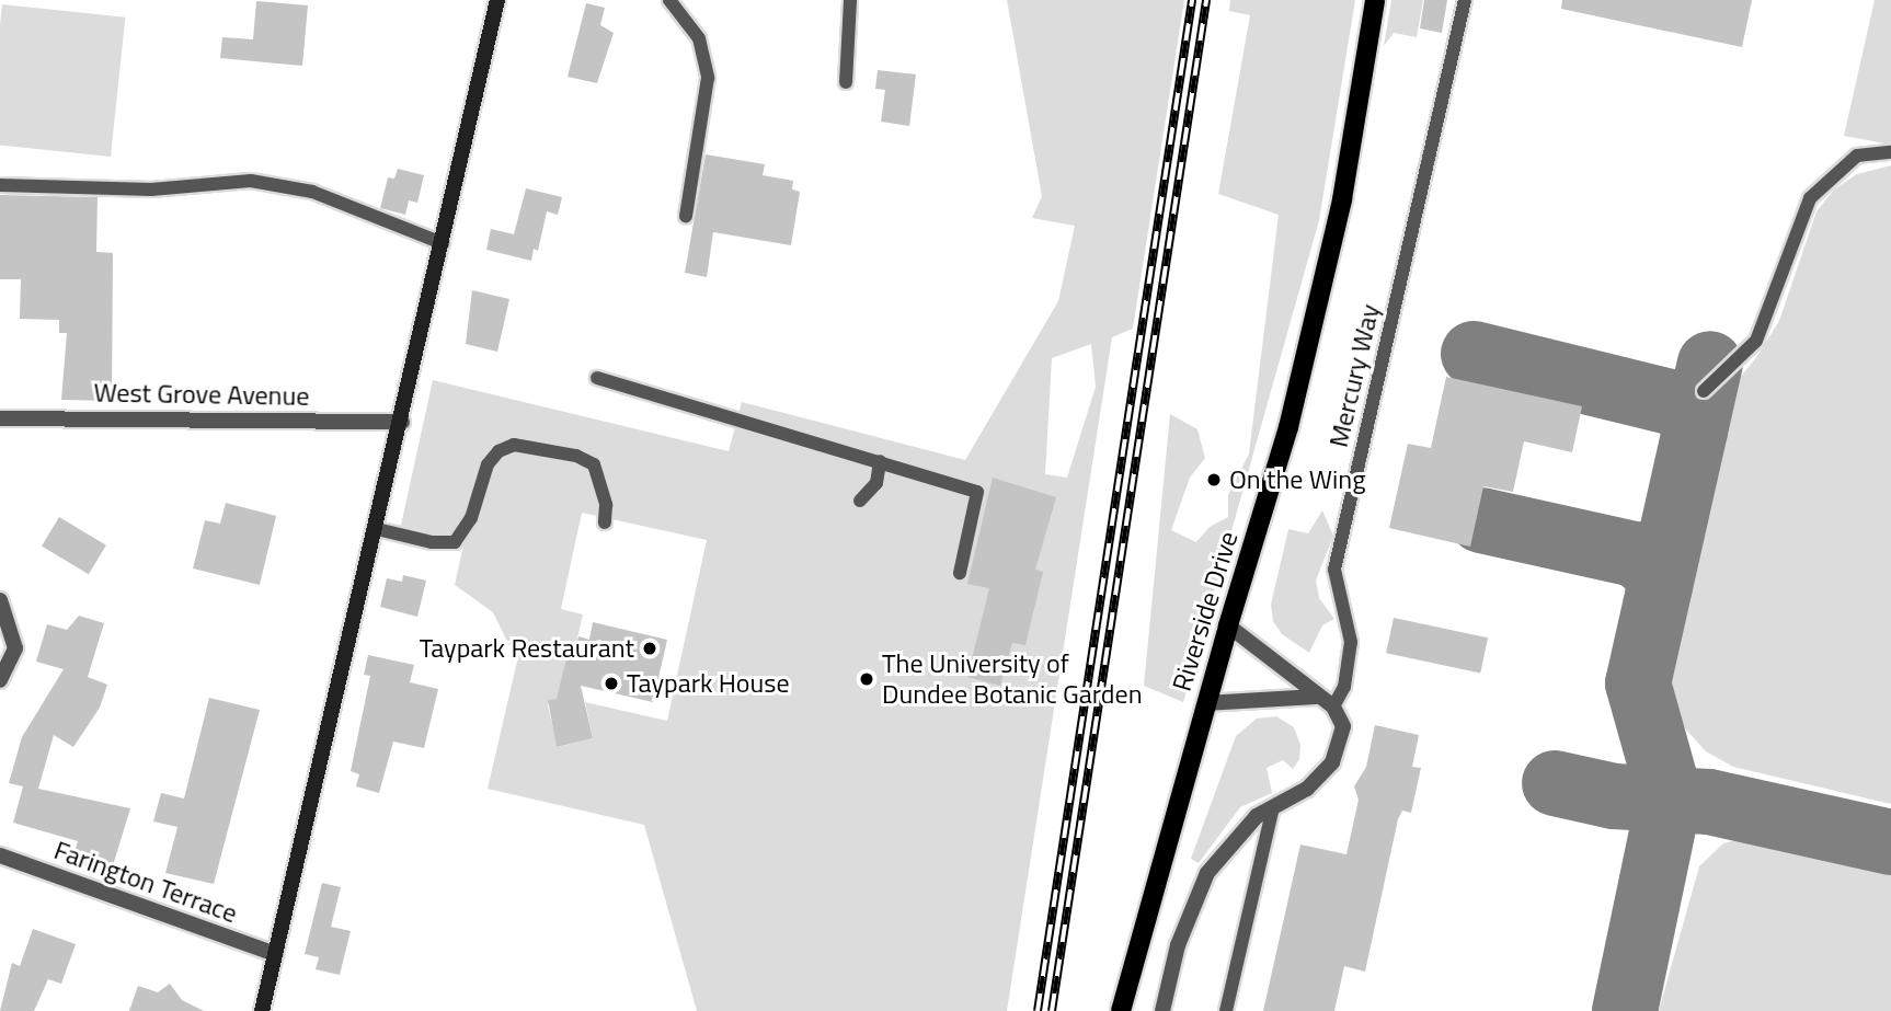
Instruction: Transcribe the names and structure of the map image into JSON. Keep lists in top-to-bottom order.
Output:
{
  "streets": {
    "main road": ["Riverside Drive"],
    "street": ["West Grove Avenue", "Farington Terrace"],
    "lane": ["Mercury Way"]
  },
  "places": [
    "On the Wing",
    "Taypark Restaurant",
    "The University of Dundee Botanic Garden",
    "Taypark House"
  ]
}
